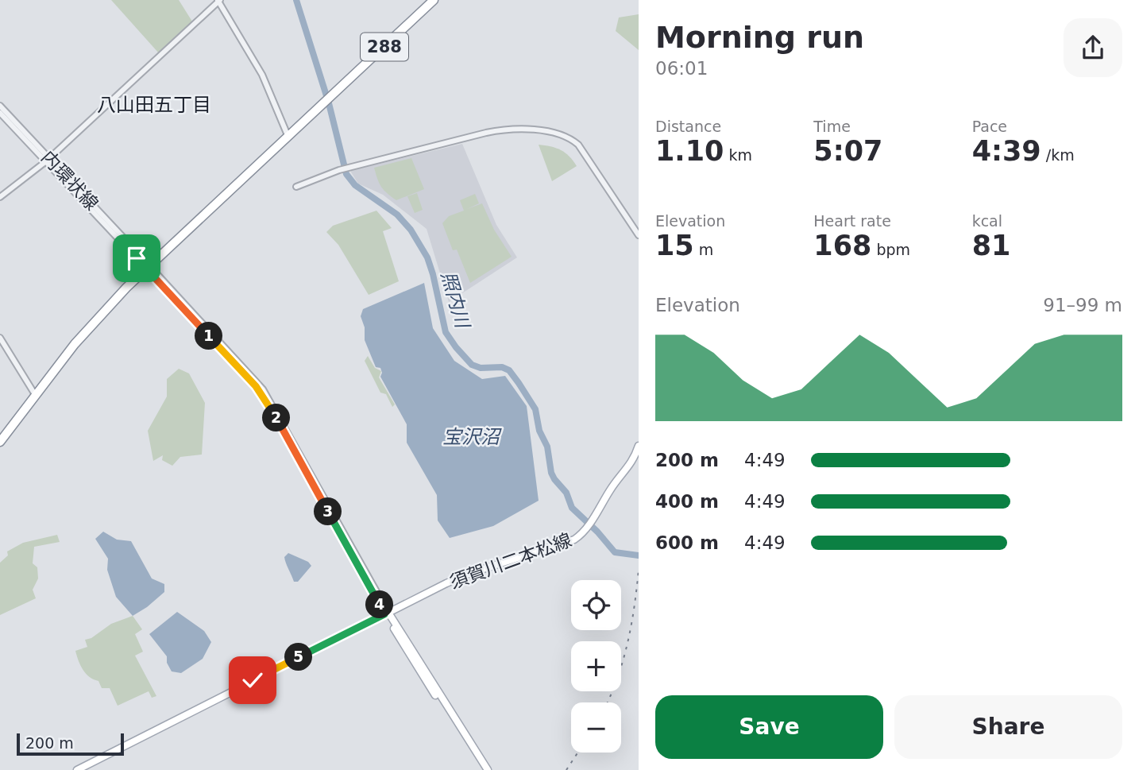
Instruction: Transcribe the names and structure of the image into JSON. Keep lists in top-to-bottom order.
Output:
{
  "streets": {
    "highway": ["288"],
    "main road": ["須賀川二本松線"],
    "street": ["内環状線"]
  },
  "districts": ["八山田五丁目"],
  "water": ["照内川", "宝沢沼"],
  "scale_bar": "200 m",
  "page": {
    "heading": ["Morning run", "06:01"],
    "stats": [
      ["Distance", "1.10 km"],
      ["Time", "5:07"],
      ["Pace", "4:39 /km"],
      ["Elevation", "15 m"],
      ["Heart rate", "168 bpm"],
      ["kcal", "81"]
    ],
    "chart": ["Elevation", "91–99 m"],
    "pins": [
      "1",
      "2",
      "3",
      "4",
      "5"
    ],
    "list": [
      {
        "name": "200 m",
        "note": "4:49"
      },
      {
        "name": "400 m",
        "note": "4:49"
      },
      {
        "name": "600 m",
        "note": "4:49"
      }
    ],
    "map_buttons": ["+", "−"],
    "buttons": ["Save", "Share"],
    "scale": "200 m"
  }
}
